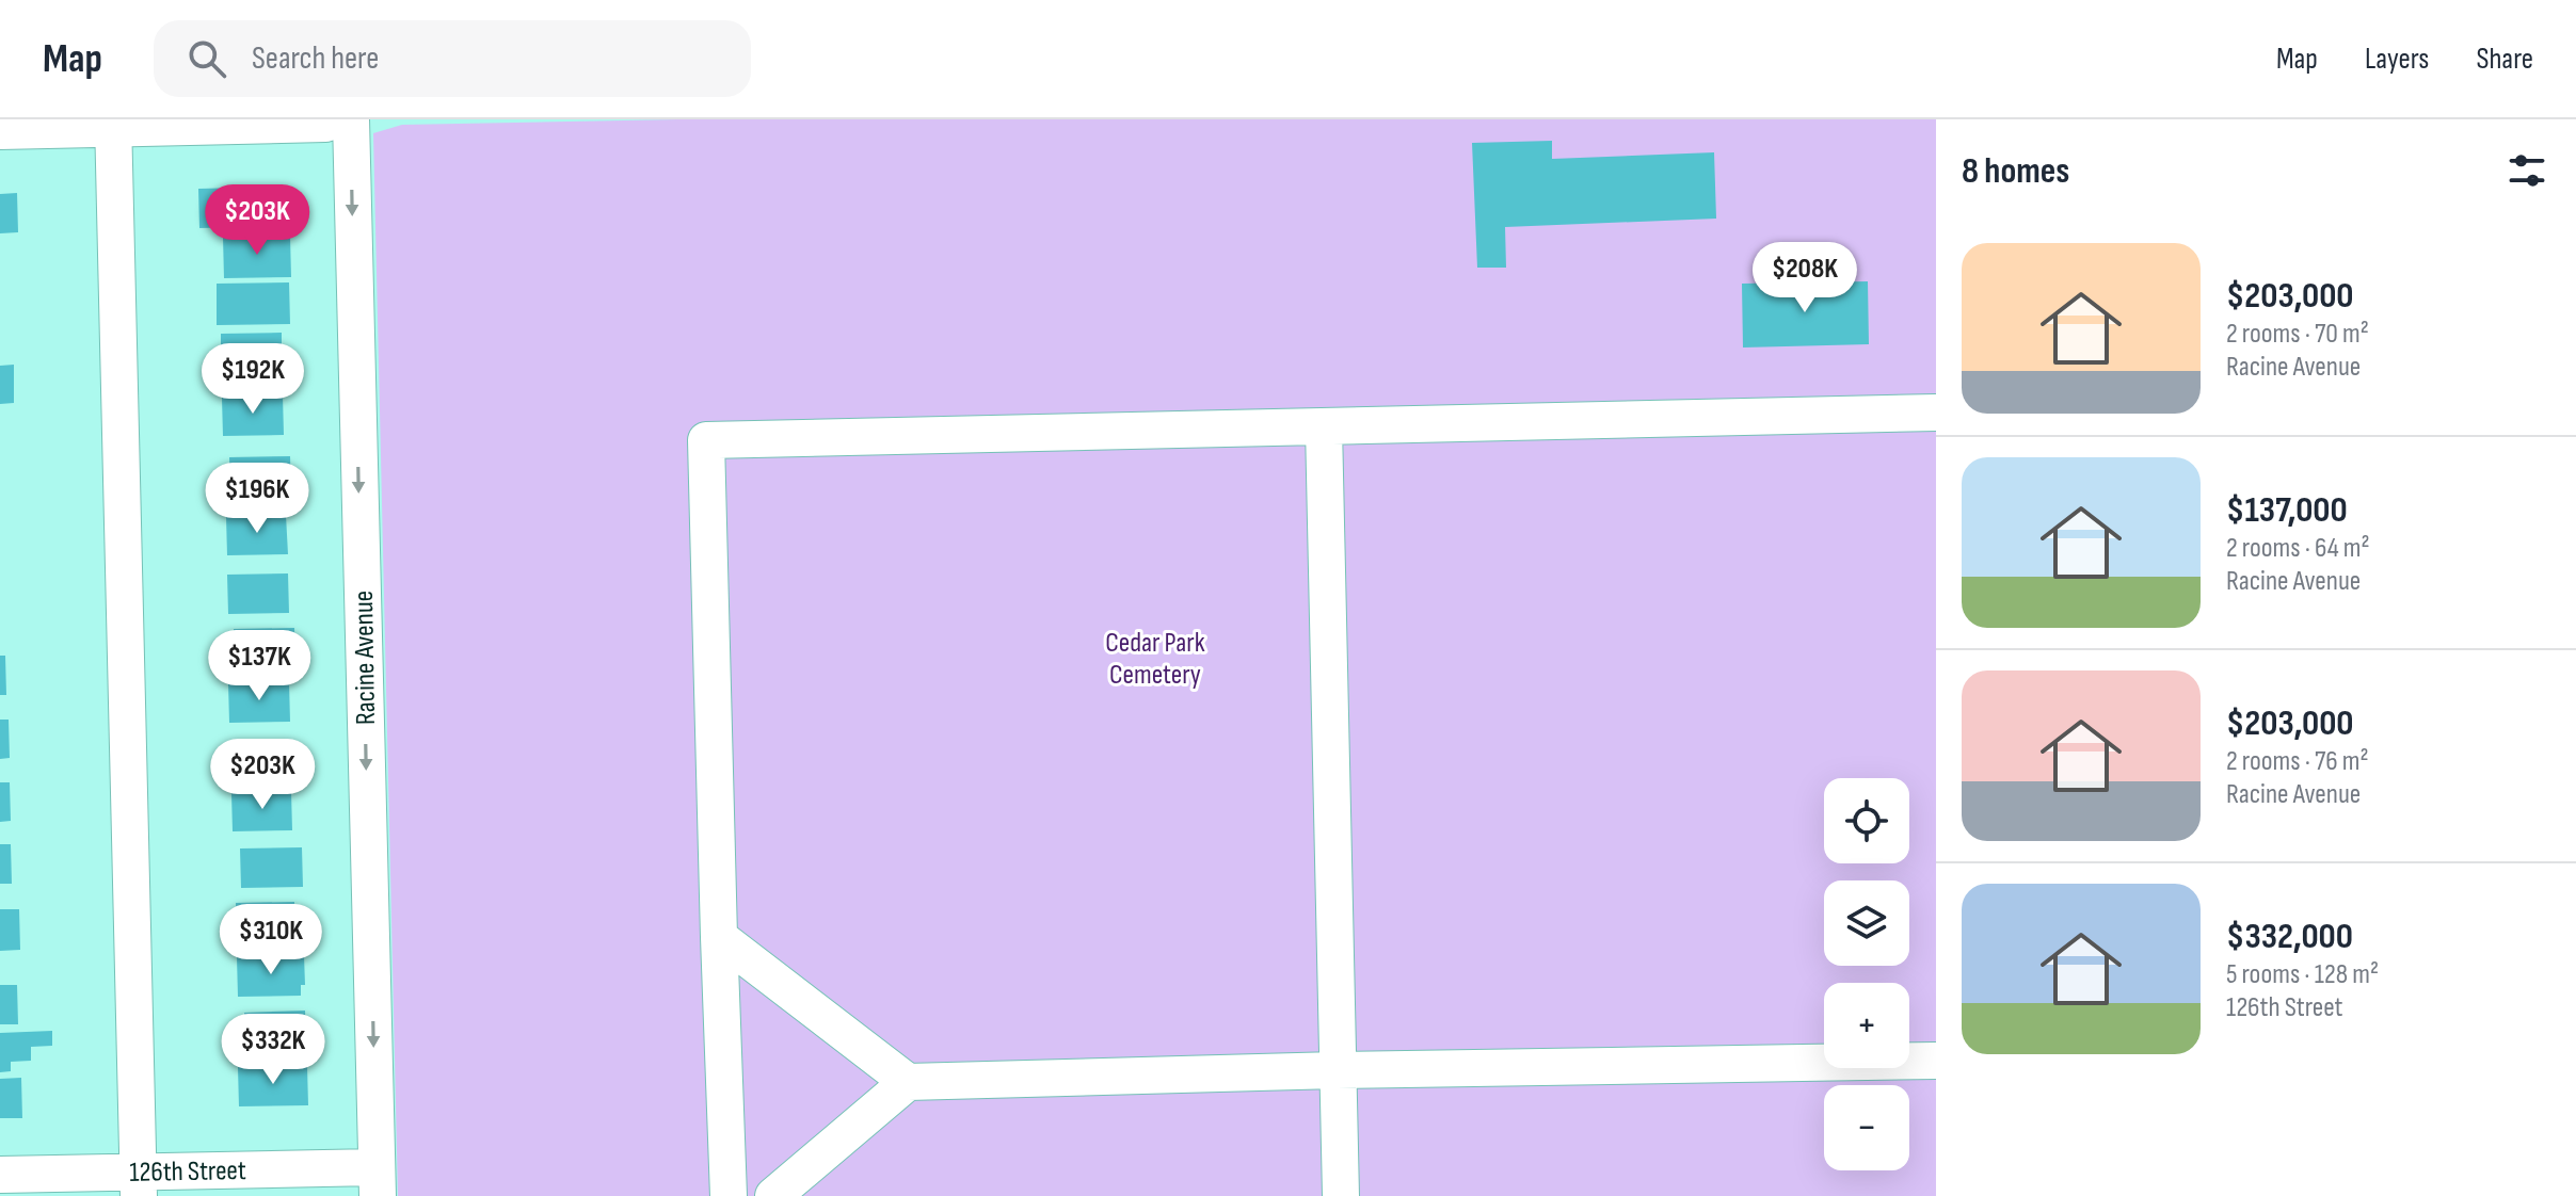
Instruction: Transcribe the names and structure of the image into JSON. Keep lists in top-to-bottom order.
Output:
{
  "streets": {
    "street": ["Racine Avenue", "126th Street"]
  },
  "crossings": [
    ["Racine Avenue", "126th Street"]
  ],
  "parks": ["Cedar Park Cemetery"],
  "page": {
    "header": "Map",
    "search": "Search here",
    "nav": ["Map", "Layers", "Share"],
    "heading": "8 homes",
    "price": [
      "$203K",
      "$208K",
      "$192K",
      "$196K",
      "$137K",
      "$203K",
      "$310K",
      "$332K"
    ],
    "list": [
      {
        "name": "$203,000",
        "note": "2 rooms · 70 m² · Racine Avenue"
      },
      {
        "name": "$137,000",
        "note": "2 rooms · 64 m² · Racine Avenue"
      },
      {
        "name": "$203,000",
        "note": "2 rooms · 76 m² · Racine Avenue"
      },
      {
        "name": "$332,000",
        "note": "5 rooms · 128 m² · 126th Street"
      }
    ],
    "map_buttons": ["+", "−"]
  }
}
